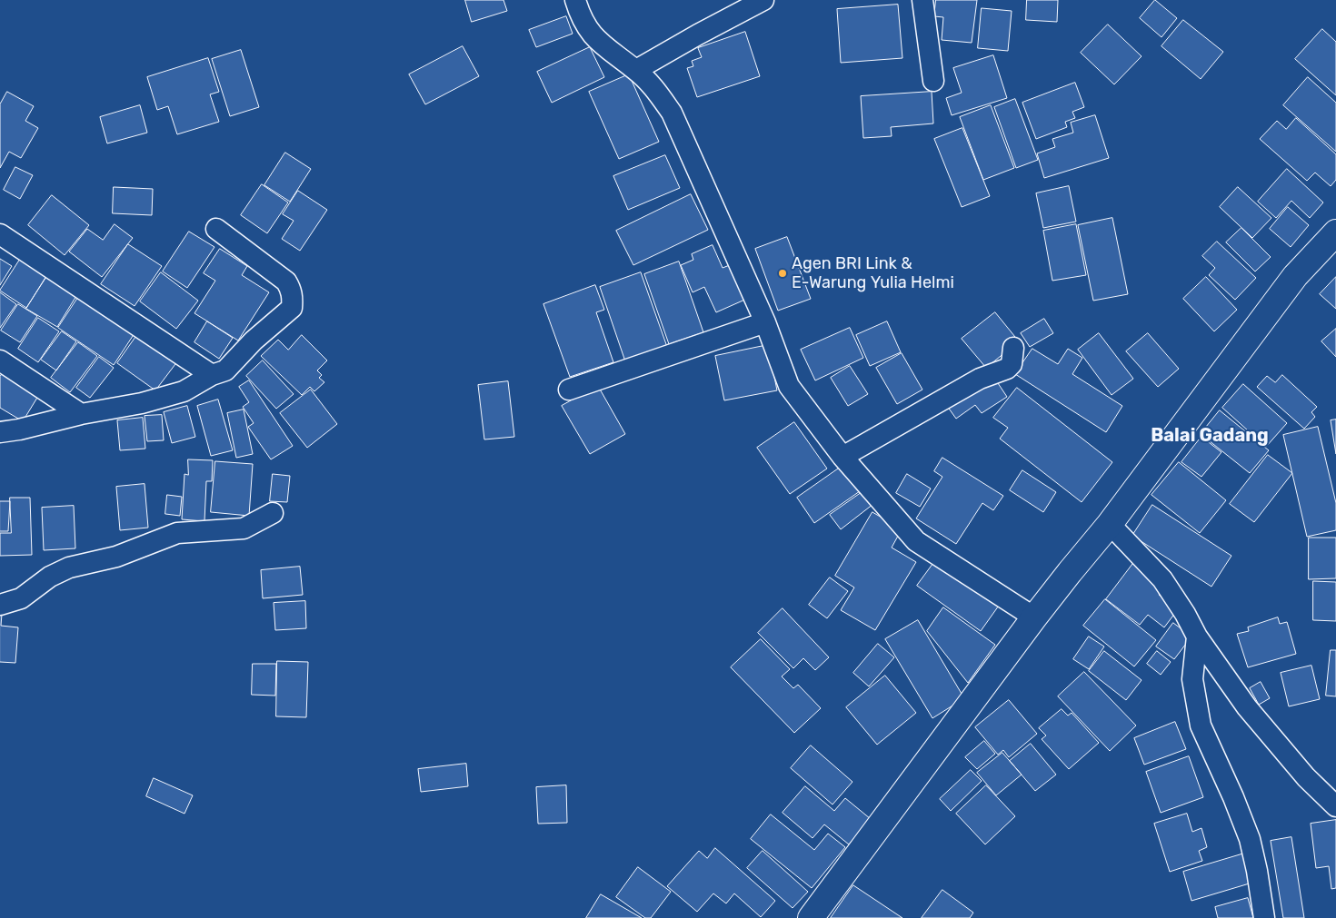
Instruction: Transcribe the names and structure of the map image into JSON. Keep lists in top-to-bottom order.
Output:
{
  "districts": ["Balai Gadang"],
  "places": ["Agen BRI Link & E-Warung Yulia Helmi"]
}
